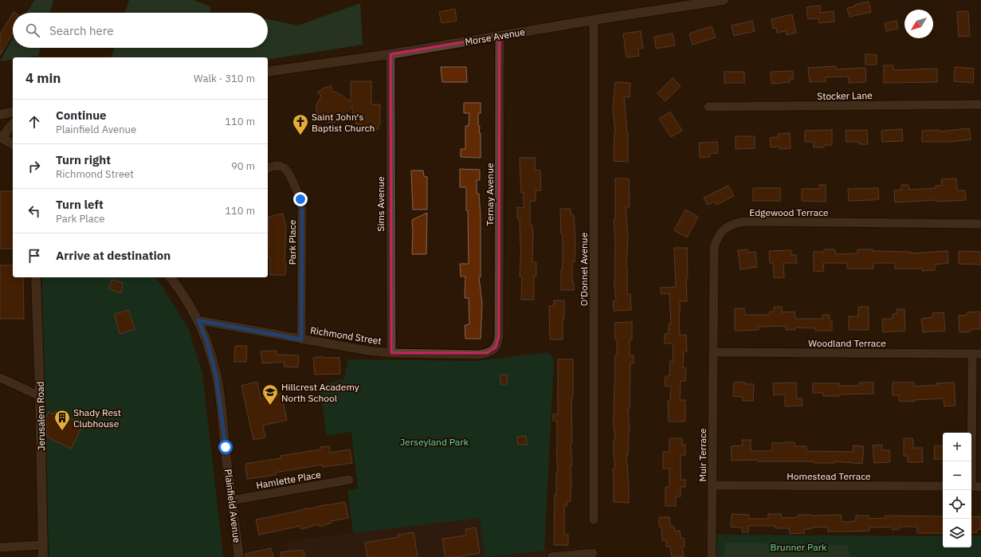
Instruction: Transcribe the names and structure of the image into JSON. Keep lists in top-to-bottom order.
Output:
{
  "streets": {
    "street": [
      "Morse Avenue",
      "Stocker Lane",
      "Ternay Avenue",
      "Sims Avenue",
      "Edgewood Terrace",
      "Park Place",
      "O'Donnel Avenue",
      "Richmond Street",
      "Woodland Terrace",
      "Jerusalem Road",
      "Muir Terrace",
      "Homestead Terrace",
      "Hamlette Place",
      "Plainfield Avenue"
    ]
  },
  "crossings": [
    ["Morse Avenue", "Ternay Avenue"],
    ["Morse Avenue", "Sims Avenue"],
    ["Morse Avenue", "O'Donnel Avenue"],
    ["Ternay Avenue", "Richmond Street"],
    ["Sims Avenue", "Richmond Street"],
    ["Edgewood Terrace", "Woodland Terrace"],
    ["Edgewood Terrace", "Muir Terrace"],
    ["Park Place", "Richmond Street"],
    ["Richmond Street", "Plainfield Avenue"],
    ["Woodland Terrace", "Muir Terrace"],
    ["Muir Terrace", "Homestead Terrace"],
    ["Hamlette Place", "Plainfield Avenue"]
  ],
  "parks": ["Jerseyland Park", "Brunner Park"],
  "places": {
    "church": ["Saint John's Baptist Church"],
    "school or university": ["Hillcrest Academy North School"],
    "building": ["Shady Rest Clubhouse"]
  },
  "north": "bottom left",
  "page": {
    "search": "Search here",
    "heading": ["4 min", "Walk · 310 m"],
    "list": [
      ["Continue", "Plainfield Avenue", "110 m"],
      ["Turn right", "Richmond Street", "90 m"],
      ["Turn left", "Park Place", "110 m"],
      "Arrive at destination"
    ],
    "map_buttons": ["+", "−"]
  }
}
